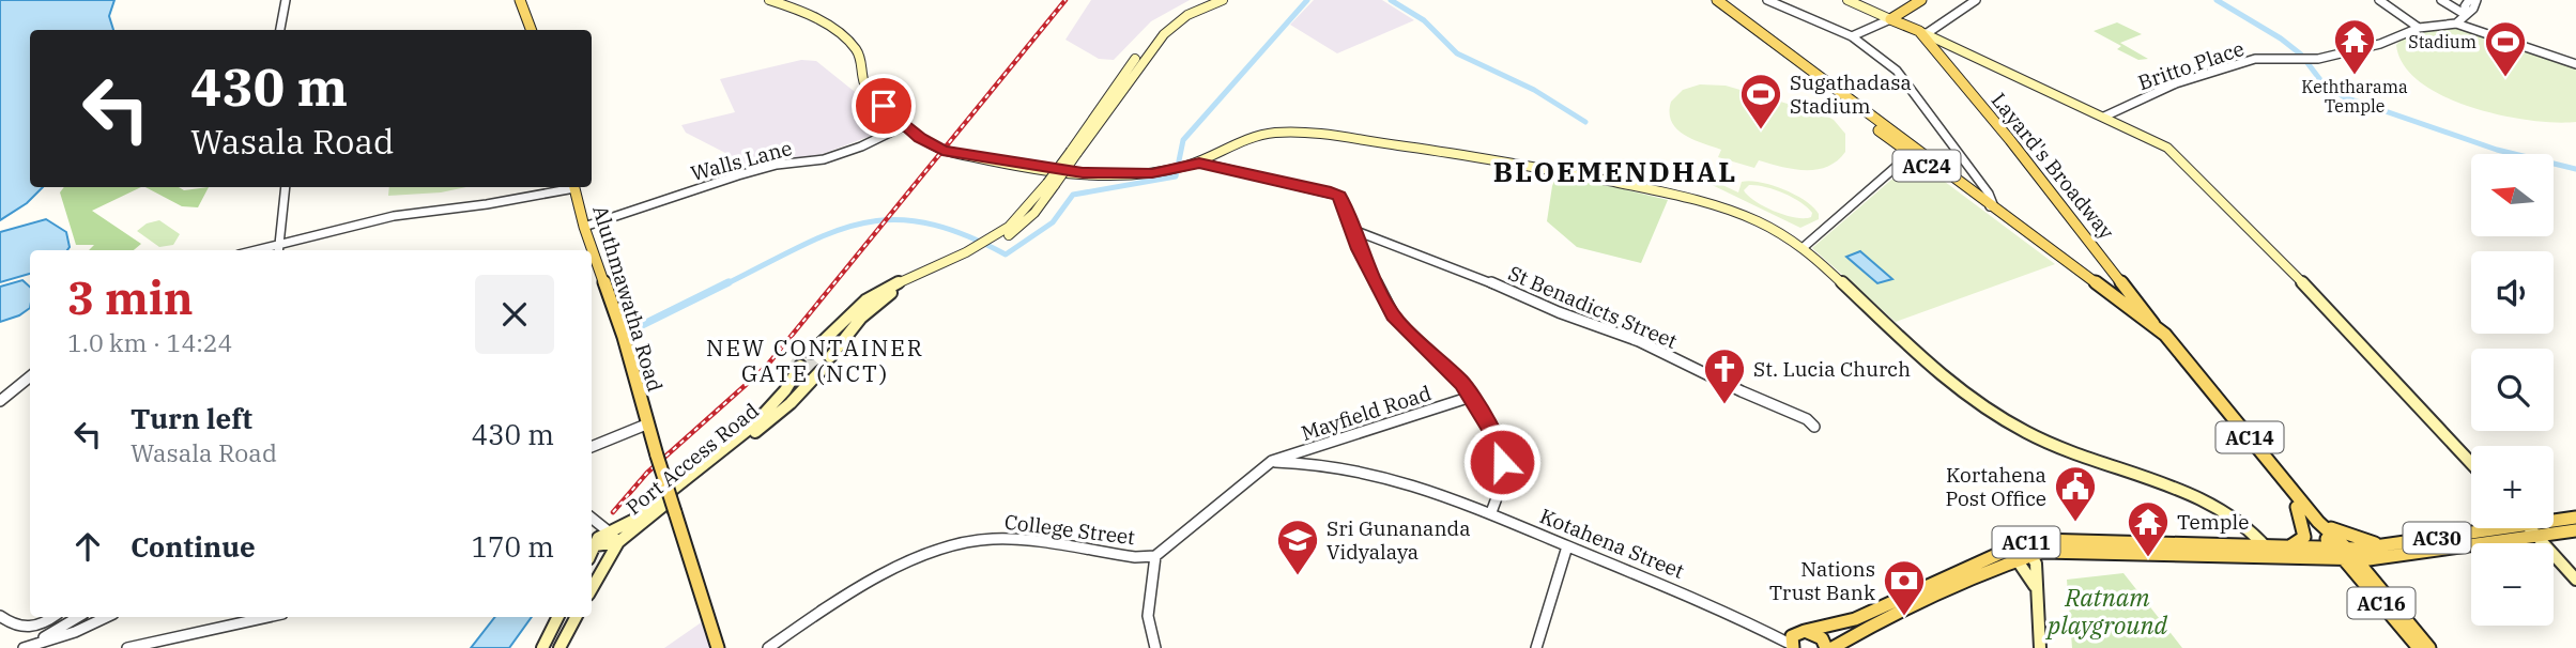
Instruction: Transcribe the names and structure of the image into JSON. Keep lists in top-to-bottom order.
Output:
{
  "streets": {
    "main road": [
      "AC24",
      "Layard's Broadway",
      "Aluthmawatha Road",
      "AC14",
      "Port Access Road",
      "AC30",
      "AC11",
      "AC16"
    ],
    "street": [
      "Britto Place",
      "Walls Lane",
      "St Benadicts Street",
      "Mayfield Road",
      "College Street",
      "Kotahena Street"
    ]
  },
  "crossings": [
    ["Walls Lane", "Aluthmawatha Road"],
    ["AC24", "Layard's Broadway"],
    ["AC24", "AC14"],
    ["Layard's Broadway", "AC14"],
    ["Mayfield Road", "College Street"],
    ["Mayfield Road", "Kotahena Street"],
    ["AC14", "AC30"],
    ["AC14", "AC11"],
    ["AC14", "AC16"],
    ["College Street", "Kotahena Street"],
    ["AC30", "AC11"],
    ["AC30", "AC16"],
    ["AC11", "Kotahena Street"],
    ["AC11", "AC16"]
  ],
  "districts": ["BLOEMENDHAL", "NEW CONTAINER GATE (NCT)"],
  "parks": ["Ratnam playground"],
  "places": {
    "temple": ["Keththarama Temple", "Temple"],
    "sports": ["Stadium", "Sugathadasa Stadium"],
    "church": ["St. Lucia Church"],
    "public building": ["Kortahena Post Office"],
    "school or university": ["Sri Gunananda Vidyalaya"],
    "bank": ["Nations Trust Bank"]
  },
  "north": "left",
  "page": {
    "turn": ["430 m", "Wasala Road"],
    "map_buttons": ["+", "−"],
    "heading": ["3 min", "1.0 km · 14:24"],
    "list": [
      {
        "name": "Turn left",
        "note": "Wasala Road",
        "value": "430 m"
      },
      {
        "name": "Continue",
        "value": "170 m"
      }
    ]
  }
}
